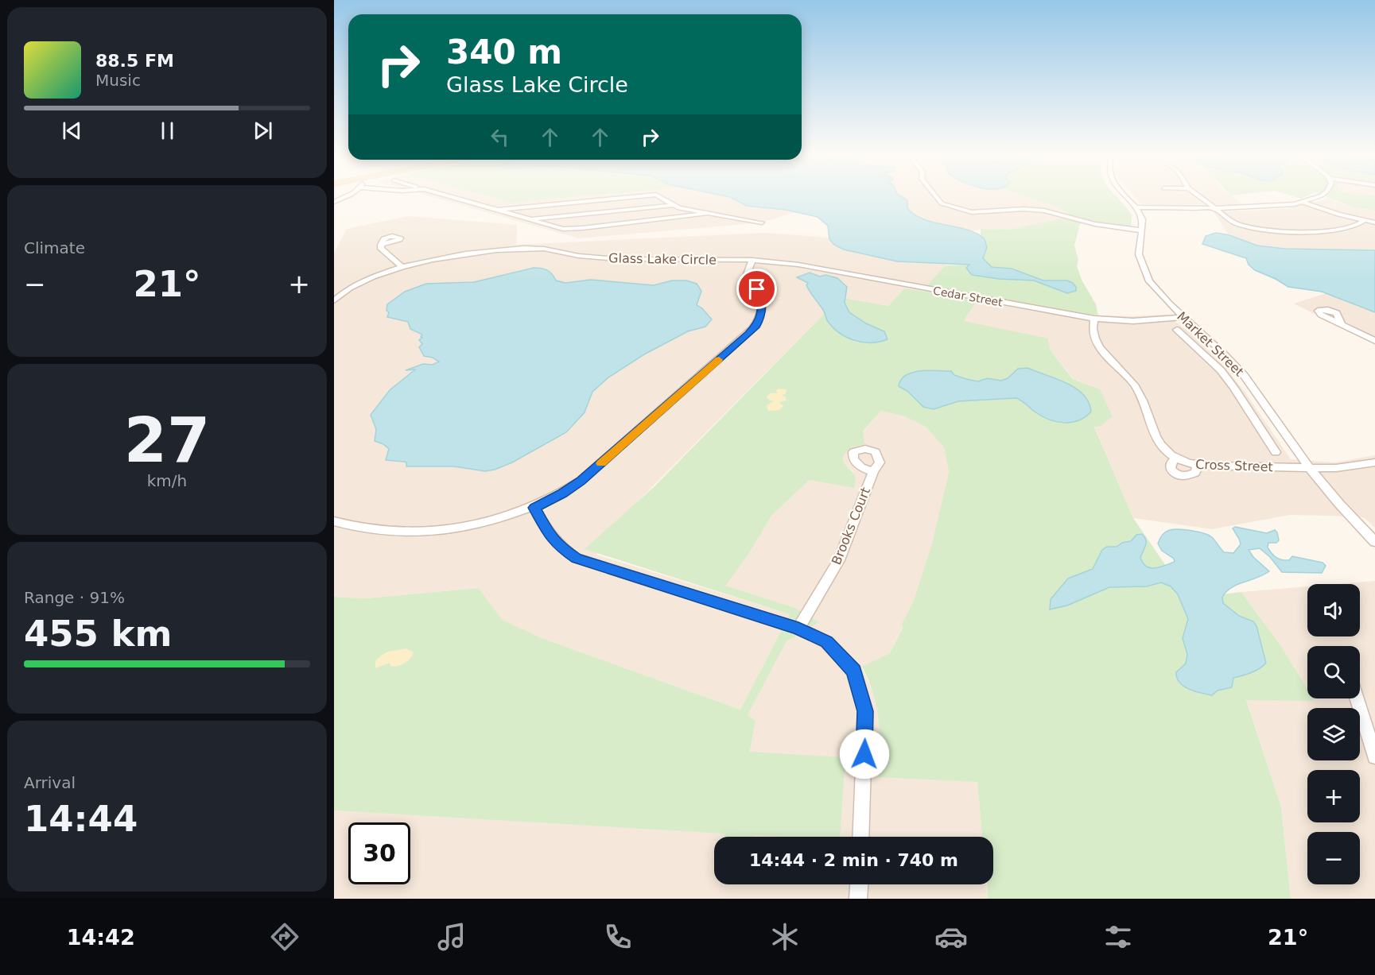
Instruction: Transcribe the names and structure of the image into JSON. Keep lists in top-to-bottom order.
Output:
{
  "streets": {
    "street": [
      "Glass Lake Circle",
      "Cedar Street",
      "Market Street",
      "Cross Street",
      "Brooks Court"
    ]
  },
  "crossings": [
    ["Glass Lake Circle", "Cedar Street"],
    ["Cedar Street", "Market Street"],
    ["Cedar Street", "Cross Street"],
    ["Market Street", "Cross Street"]
  ],
  "page": {
    "turn": ["340 m", "Glass Lake Circle"],
    "song": ["88.5 FM", "Music"],
    "tile": [
      "Climate",
      ["27", "km/h"],
      ["Range · 91%", "455 km"],
      ["Arrival", "14:44"]
    ],
    "heat": ["−", "21°", "+"],
    "map_buttons": ["+", "−"],
    "limit": "30",
    "trip": "14:44 · 2 min · 740 m",
    "tabs": ["14:42", "21°"]
  }
}
